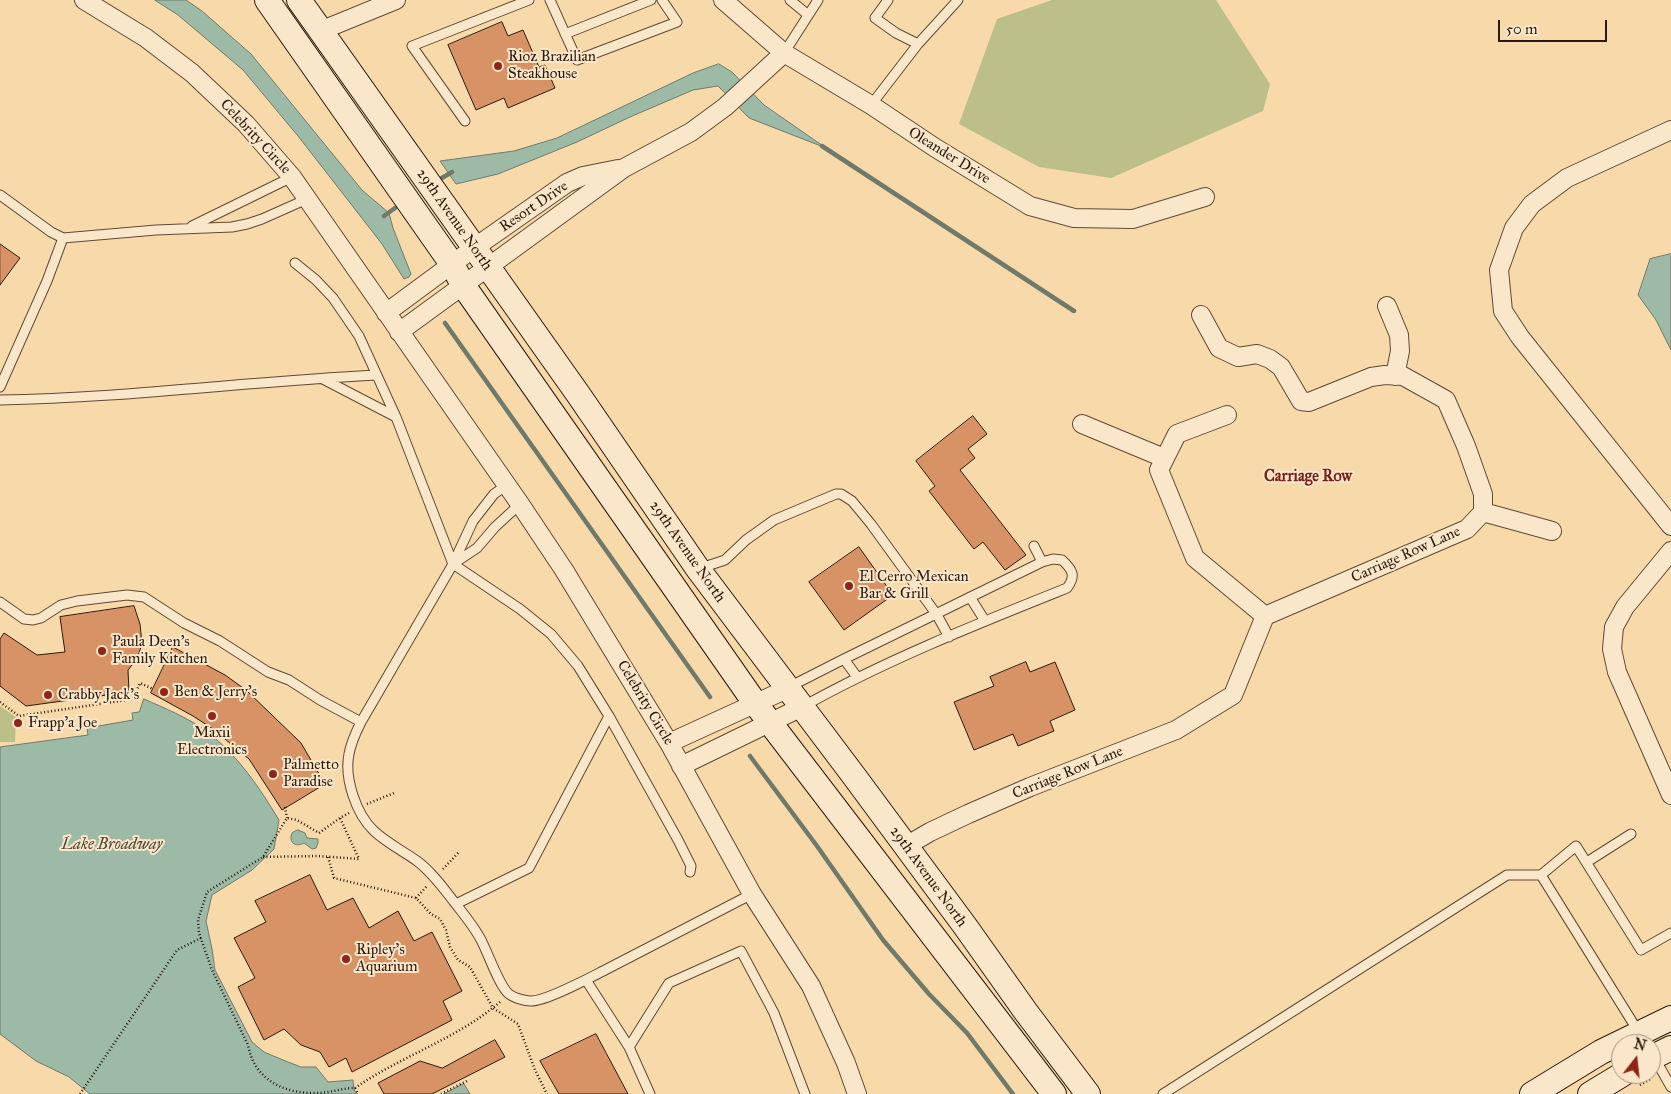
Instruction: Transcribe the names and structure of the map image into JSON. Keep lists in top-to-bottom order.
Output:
{
  "streets": {
    "main road": ["29th Avenue North"],
    "street": [
      "Celebrity Circle",
      "Oleander Drive",
      "Resort Drive",
      "Carriage Row Lane"
    ]
  },
  "crossings": [
    ["Oleander Drive", "Resort Drive"],
    ["Resort Drive", "29th Avenue North"],
    ["29th Avenue North", "Carriage Row Lane"]
  ],
  "districts": ["Carriage Row"],
  "water": ["Lake Broadway"],
  "places": [
    "Rioz Brazilian Steakhouse",
    "El Cerro Mexican Bar & Grill",
    "Paula Deen's Family Kitchen",
    "Ben & Jerry's",
    "Crabby Jack's",
    "Maxii Electronics",
    "Frapp'a Joe",
    "Palmetto Paradise",
    "Ripley's Aquarium"
  ],
  "scale_bar": "50 m",
  "north": "top"
}
